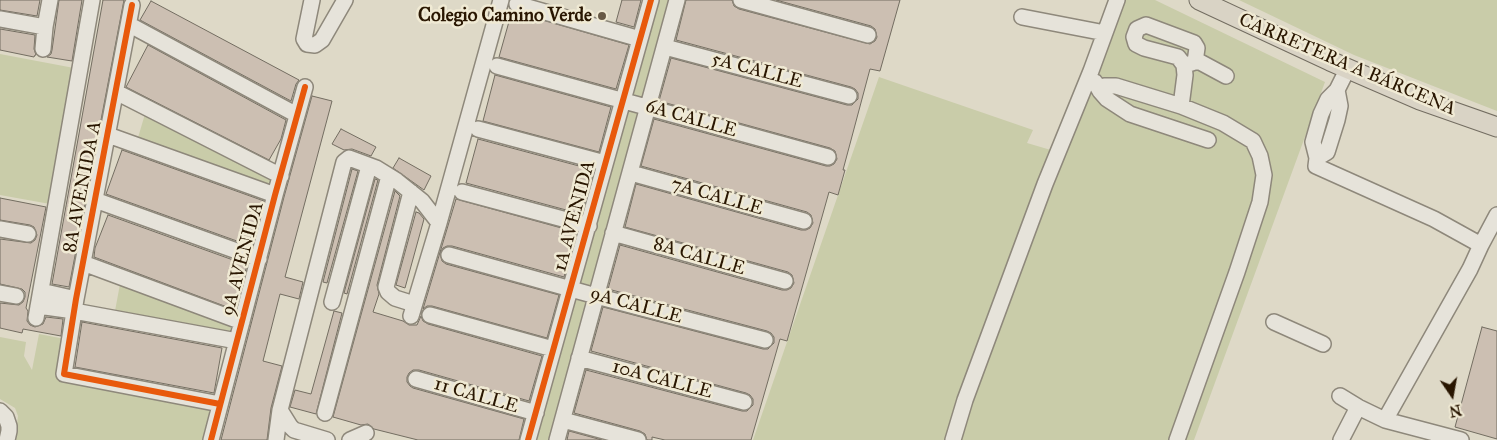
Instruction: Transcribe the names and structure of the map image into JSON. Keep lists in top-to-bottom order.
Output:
{
  "streets": {
    "main road": ["CARRETERA A BÁRCENA"],
    "street": [
      "5A CALLE",
      "6A CALLE",
      "8A AVENIDA A",
      "7A CALLE",
      "1A AVENIDA",
      "8A CALLE",
      "9A AVENIDA",
      "9A CALLE",
      "10A CALLE",
      "11 CALLE"
    ]
  },
  "crossings": [
    ["6A CALLE", "1A AVENIDA"],
    ["8A AVENIDA A", "9A AVENIDA"],
    ["1A AVENIDA", "9A CALLE"],
    ["1A AVENIDA", "11 CALLE"]
  ],
  "places": ["Colegio Camino Verde"],
  "north": "bottom"
}
